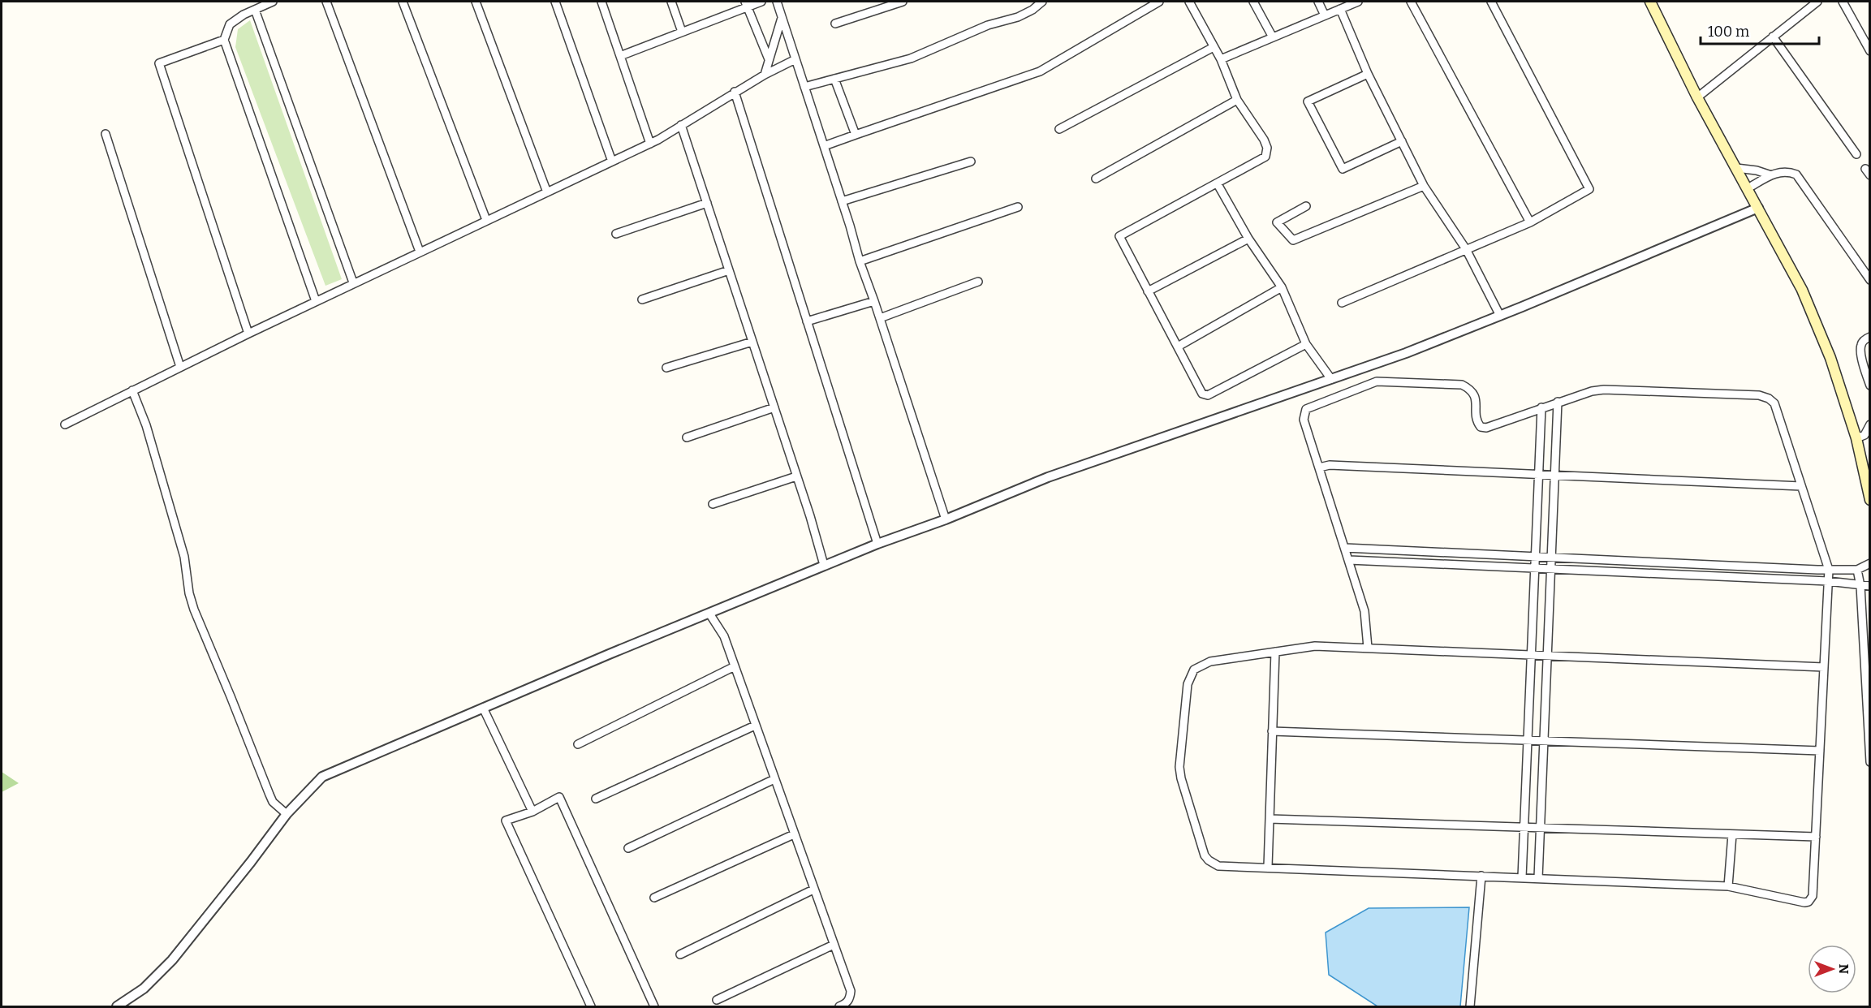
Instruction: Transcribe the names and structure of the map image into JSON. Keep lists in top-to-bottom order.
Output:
{
  "scale_bar": "100 m",
  "north": "right"
}
